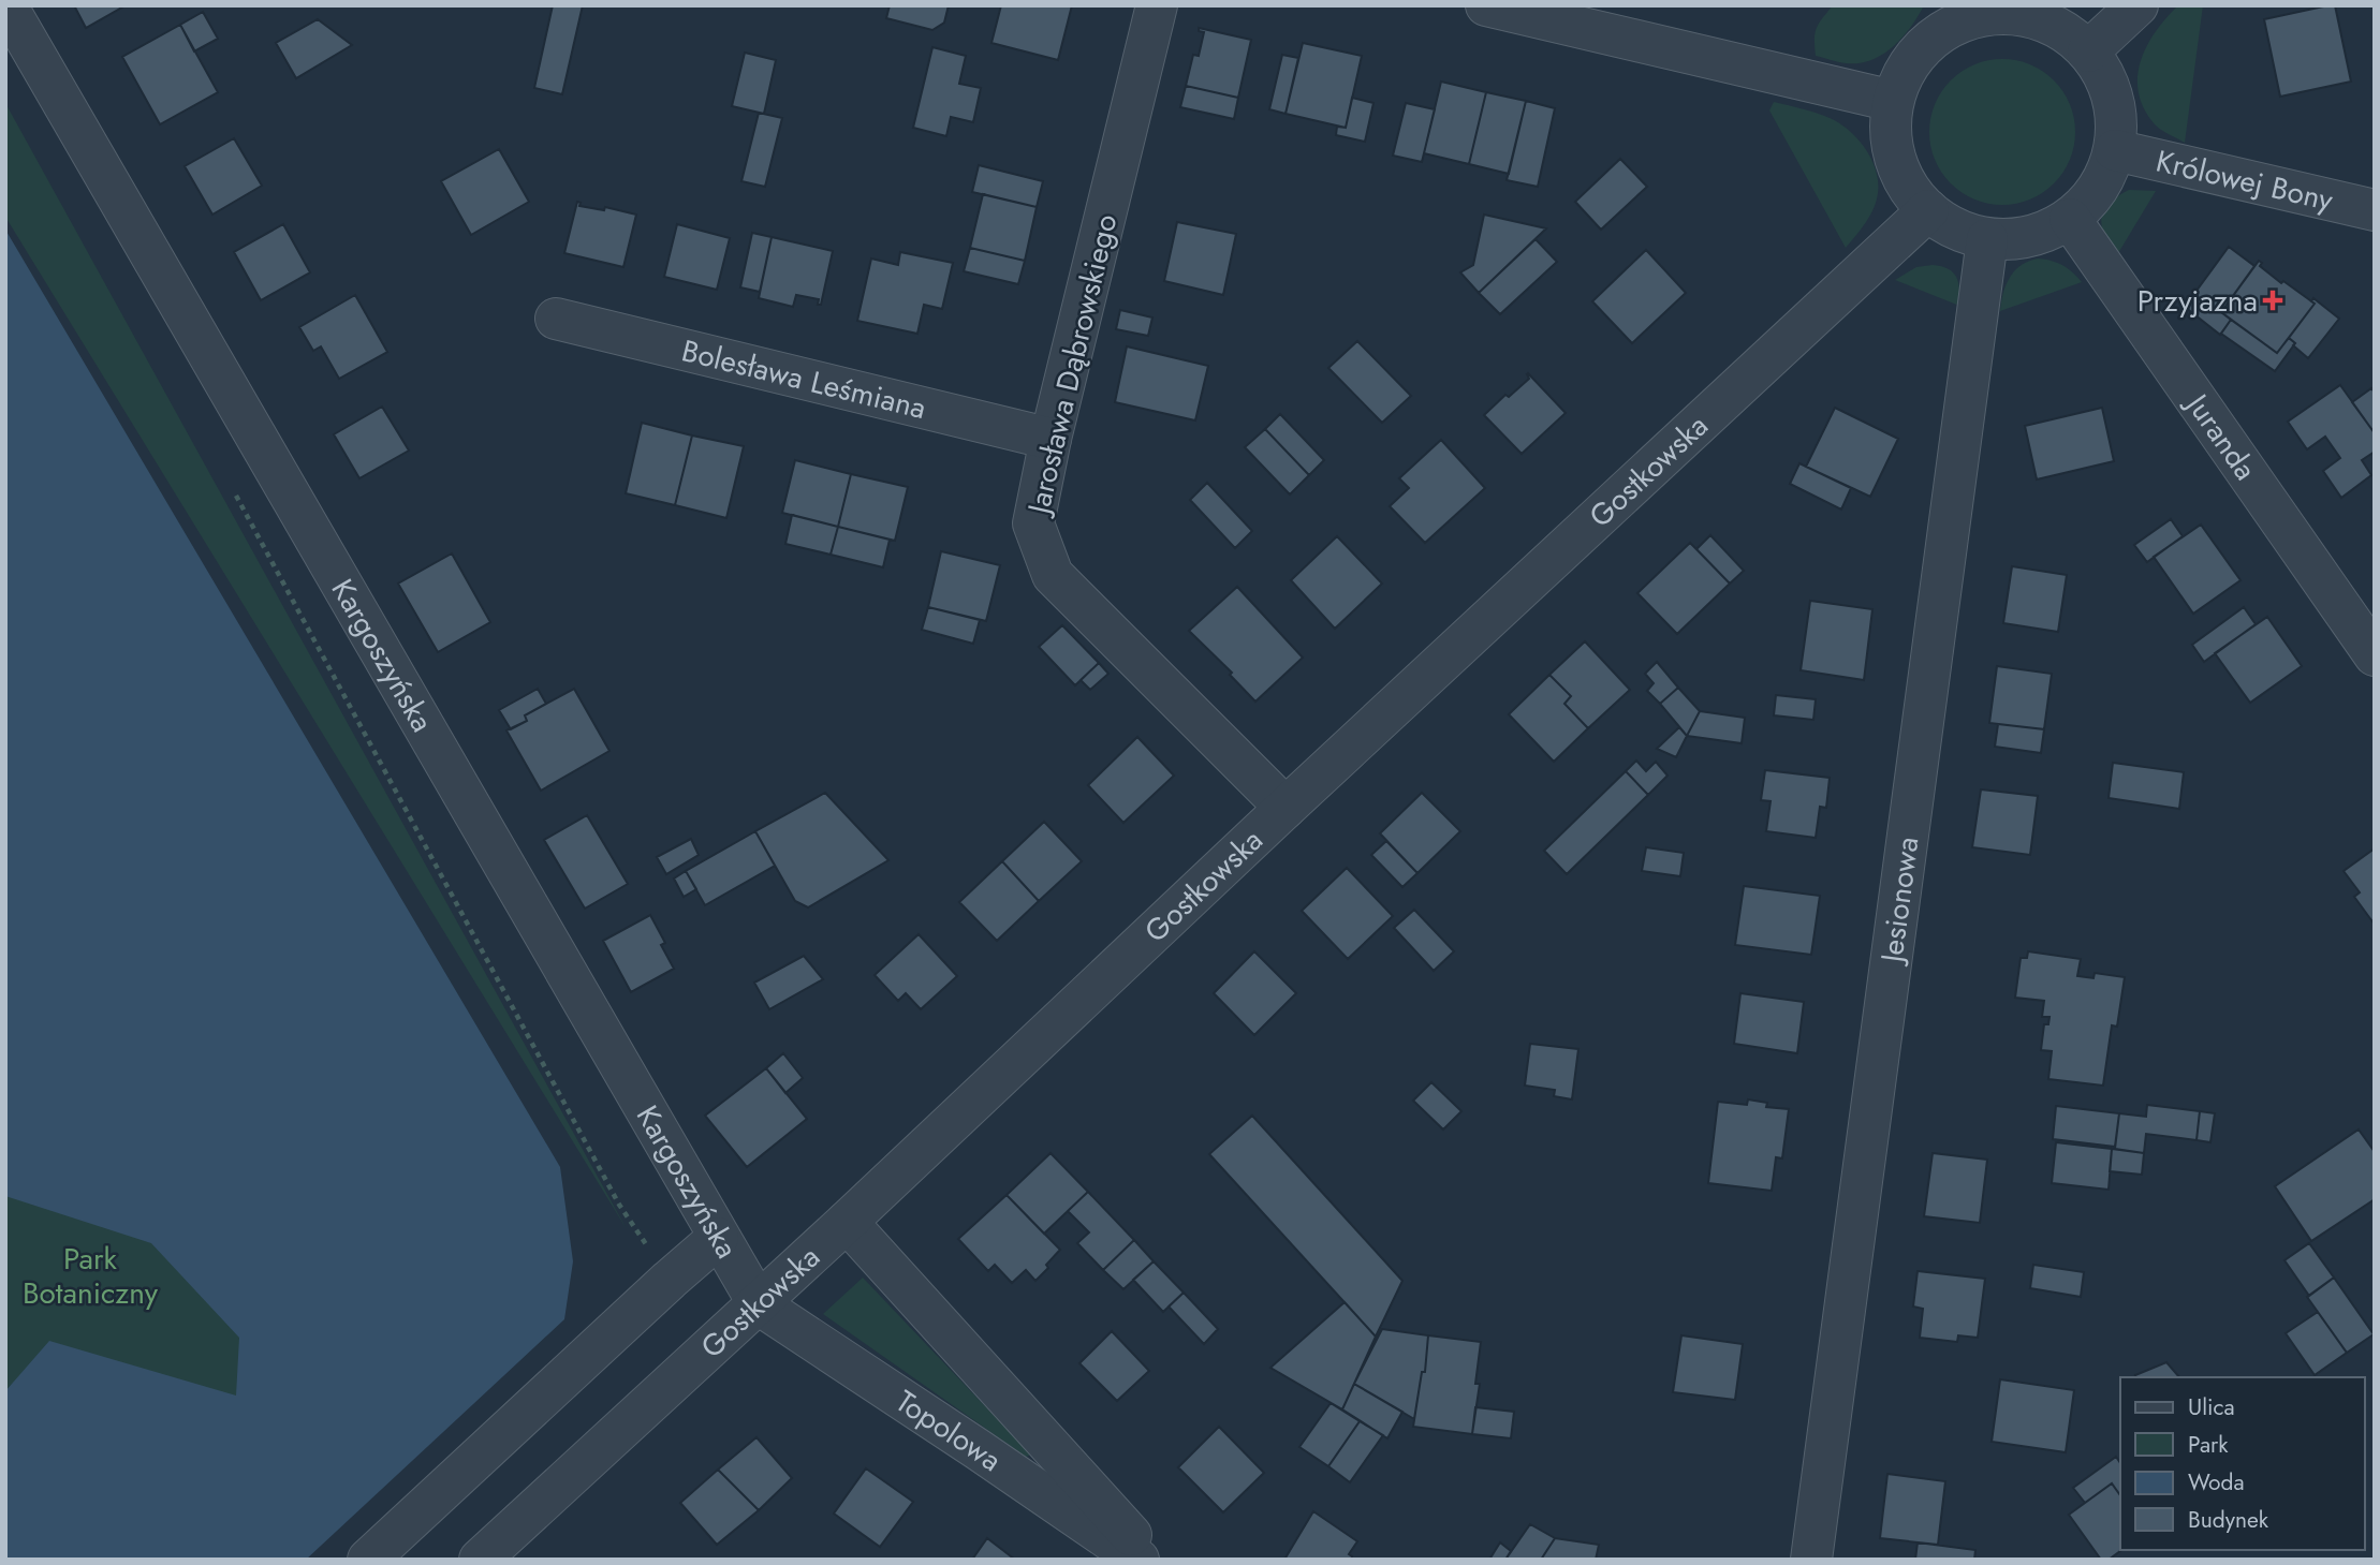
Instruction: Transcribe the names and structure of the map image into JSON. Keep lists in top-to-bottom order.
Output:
{
  "streets": {
    "street": [
      "Królowej Bony",
      "Jarosława Dąbrowskiego",
      "Bolesława Leśmiana",
      "Juranda",
      "Gostkowska",
      "Kargoszyńska",
      "Jesionowa",
      "Topolowa"
    ]
  },
  "crossings": [
    ["Królowej Bony", "Juranda"],
    ["Królowej Bony", "Gostkowska"],
    ["Królowej Bony", "Jesionowa"],
    ["Jarosława Dąbrowskiego", "Bolesława Leśmiana"],
    ["Jarosława Dąbrowskiego", "Gostkowska"],
    ["Juranda", "Gostkowska"],
    ["Juranda", "Jesionowa"],
    ["Gostkowska", "Kargoszyńska"],
    ["Gostkowska", "Jesionowa"],
    ["Gostkowska", "Topolowa"],
    ["Kargoszyńska", "Topolowa"]
  ],
  "parks": ["Park Botaniczny"],
  "places": {
    "health": ["Przyjazna"]
  },
  "legend": [
    "Ulica",
    "Park",
    "Woda",
    "Budynek"
  ]
}
